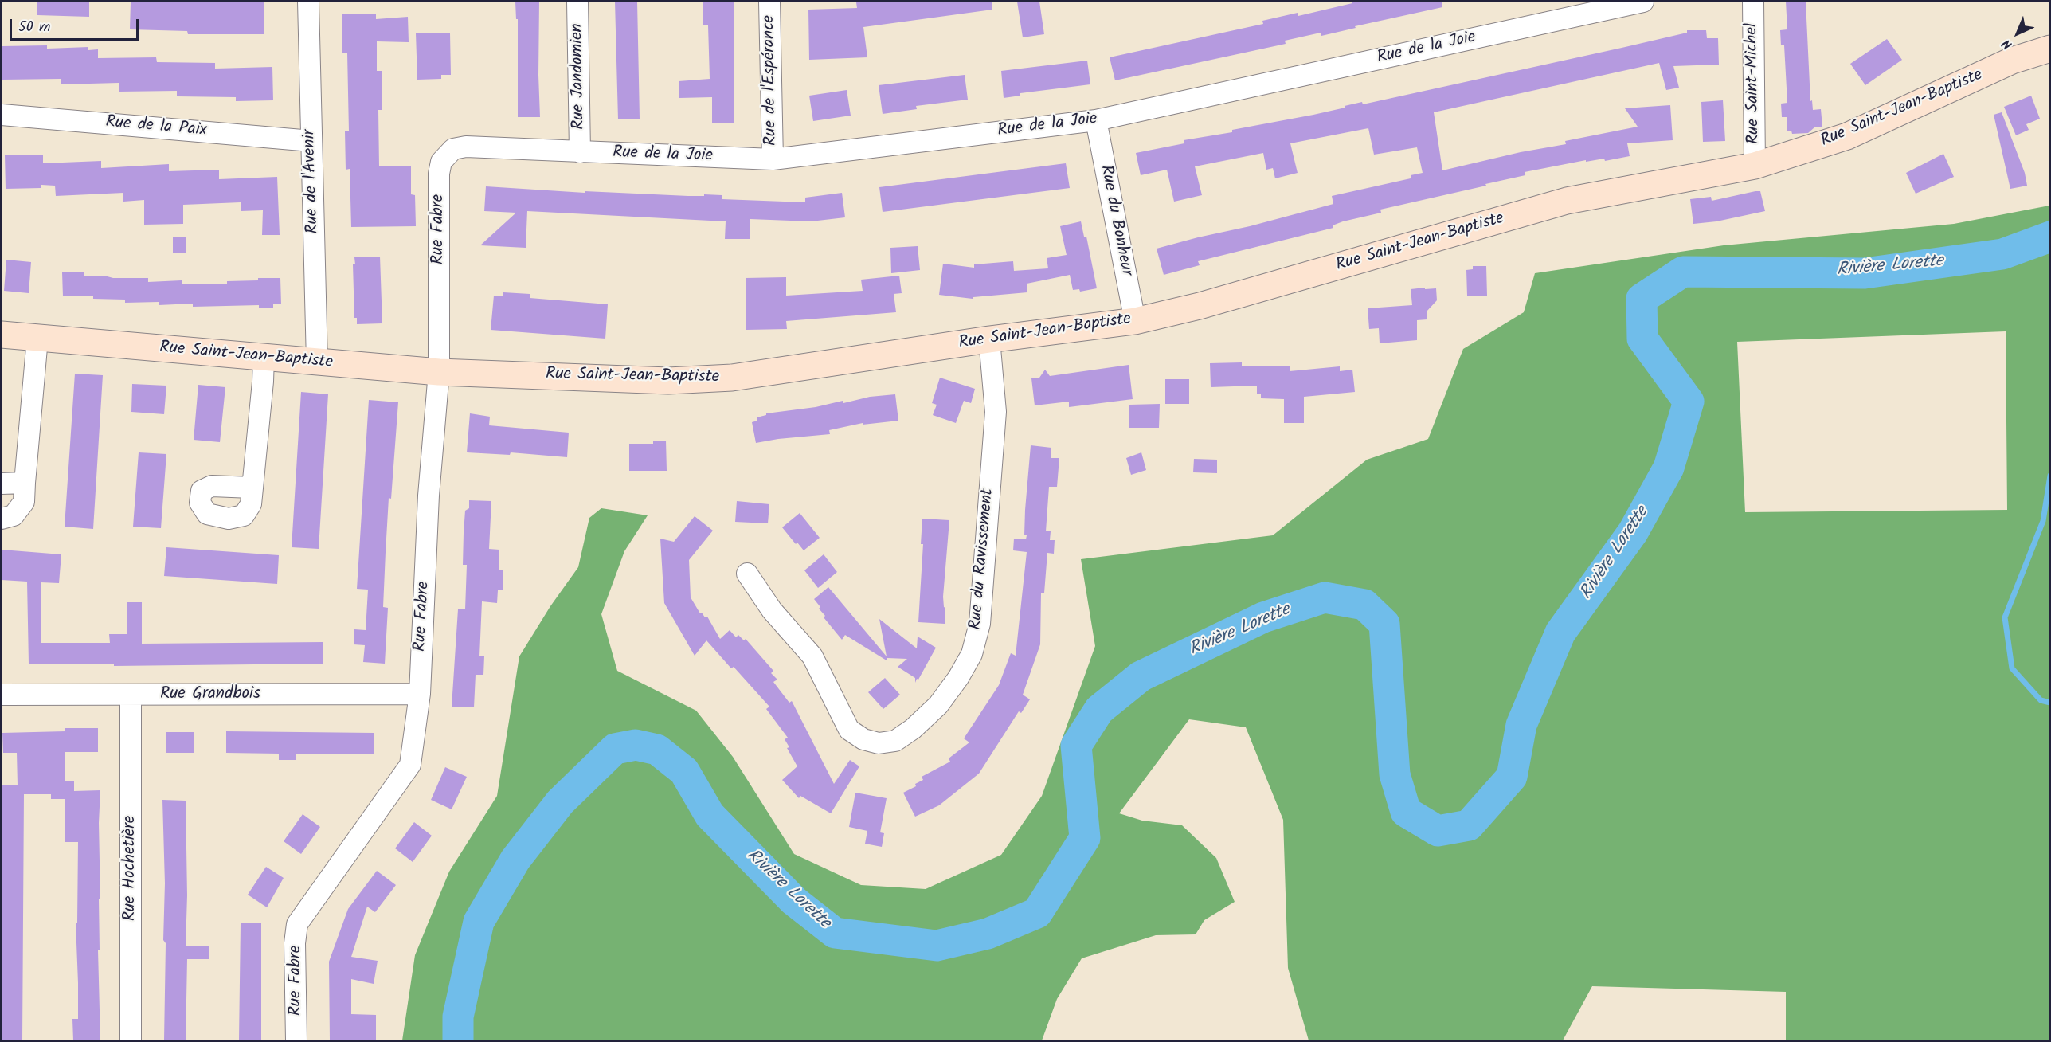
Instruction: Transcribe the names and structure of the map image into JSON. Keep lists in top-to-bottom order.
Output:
{
  "streets": {
    "street": [
      "Rue de la Joie",
      "Rue Jandomien",
      "Rue de l'Espérance",
      "Rue Saint-Michel",
      "Rue Saint-Jean-Baptiste",
      "Rue de la Paix",
      "Rue de l'Avenir",
      "Rue du Bonheur",
      "Rue Fabre",
      "Rue du Ravissement",
      "Rue Grandbois",
      "Rue Hochetière"
    ]
  },
  "crossings": [
    ["Rue de la Joie", "Rue Jandomien"],
    ["Rue de la Joie", "Rue de l'Espérance"],
    ["Rue de la Joie", "Rue du Bonheur"],
    ["Rue de la Joie", "Rue Fabre"],
    ["Rue Saint-Michel", "Rue Saint-Jean-Baptiste"],
    ["Rue Saint-Jean-Baptiste", "Rue de l'Avenir"],
    ["Rue Saint-Jean-Baptiste", "Rue du Bonheur"],
    ["Rue Saint-Jean-Baptiste", "Rue Fabre"],
    ["Rue Saint-Jean-Baptiste", "Rue du Ravissement"],
    ["Rue de la Paix", "Rue de l'Avenir"],
    ["Rue Fabre", "Rue Grandbois"],
    ["Rue Grandbois", "Rue Hochetière"]
  ],
  "water": ["Rivière Lorette"],
  "scale_bar": "50 m",
  "north": "bottom left"
}
